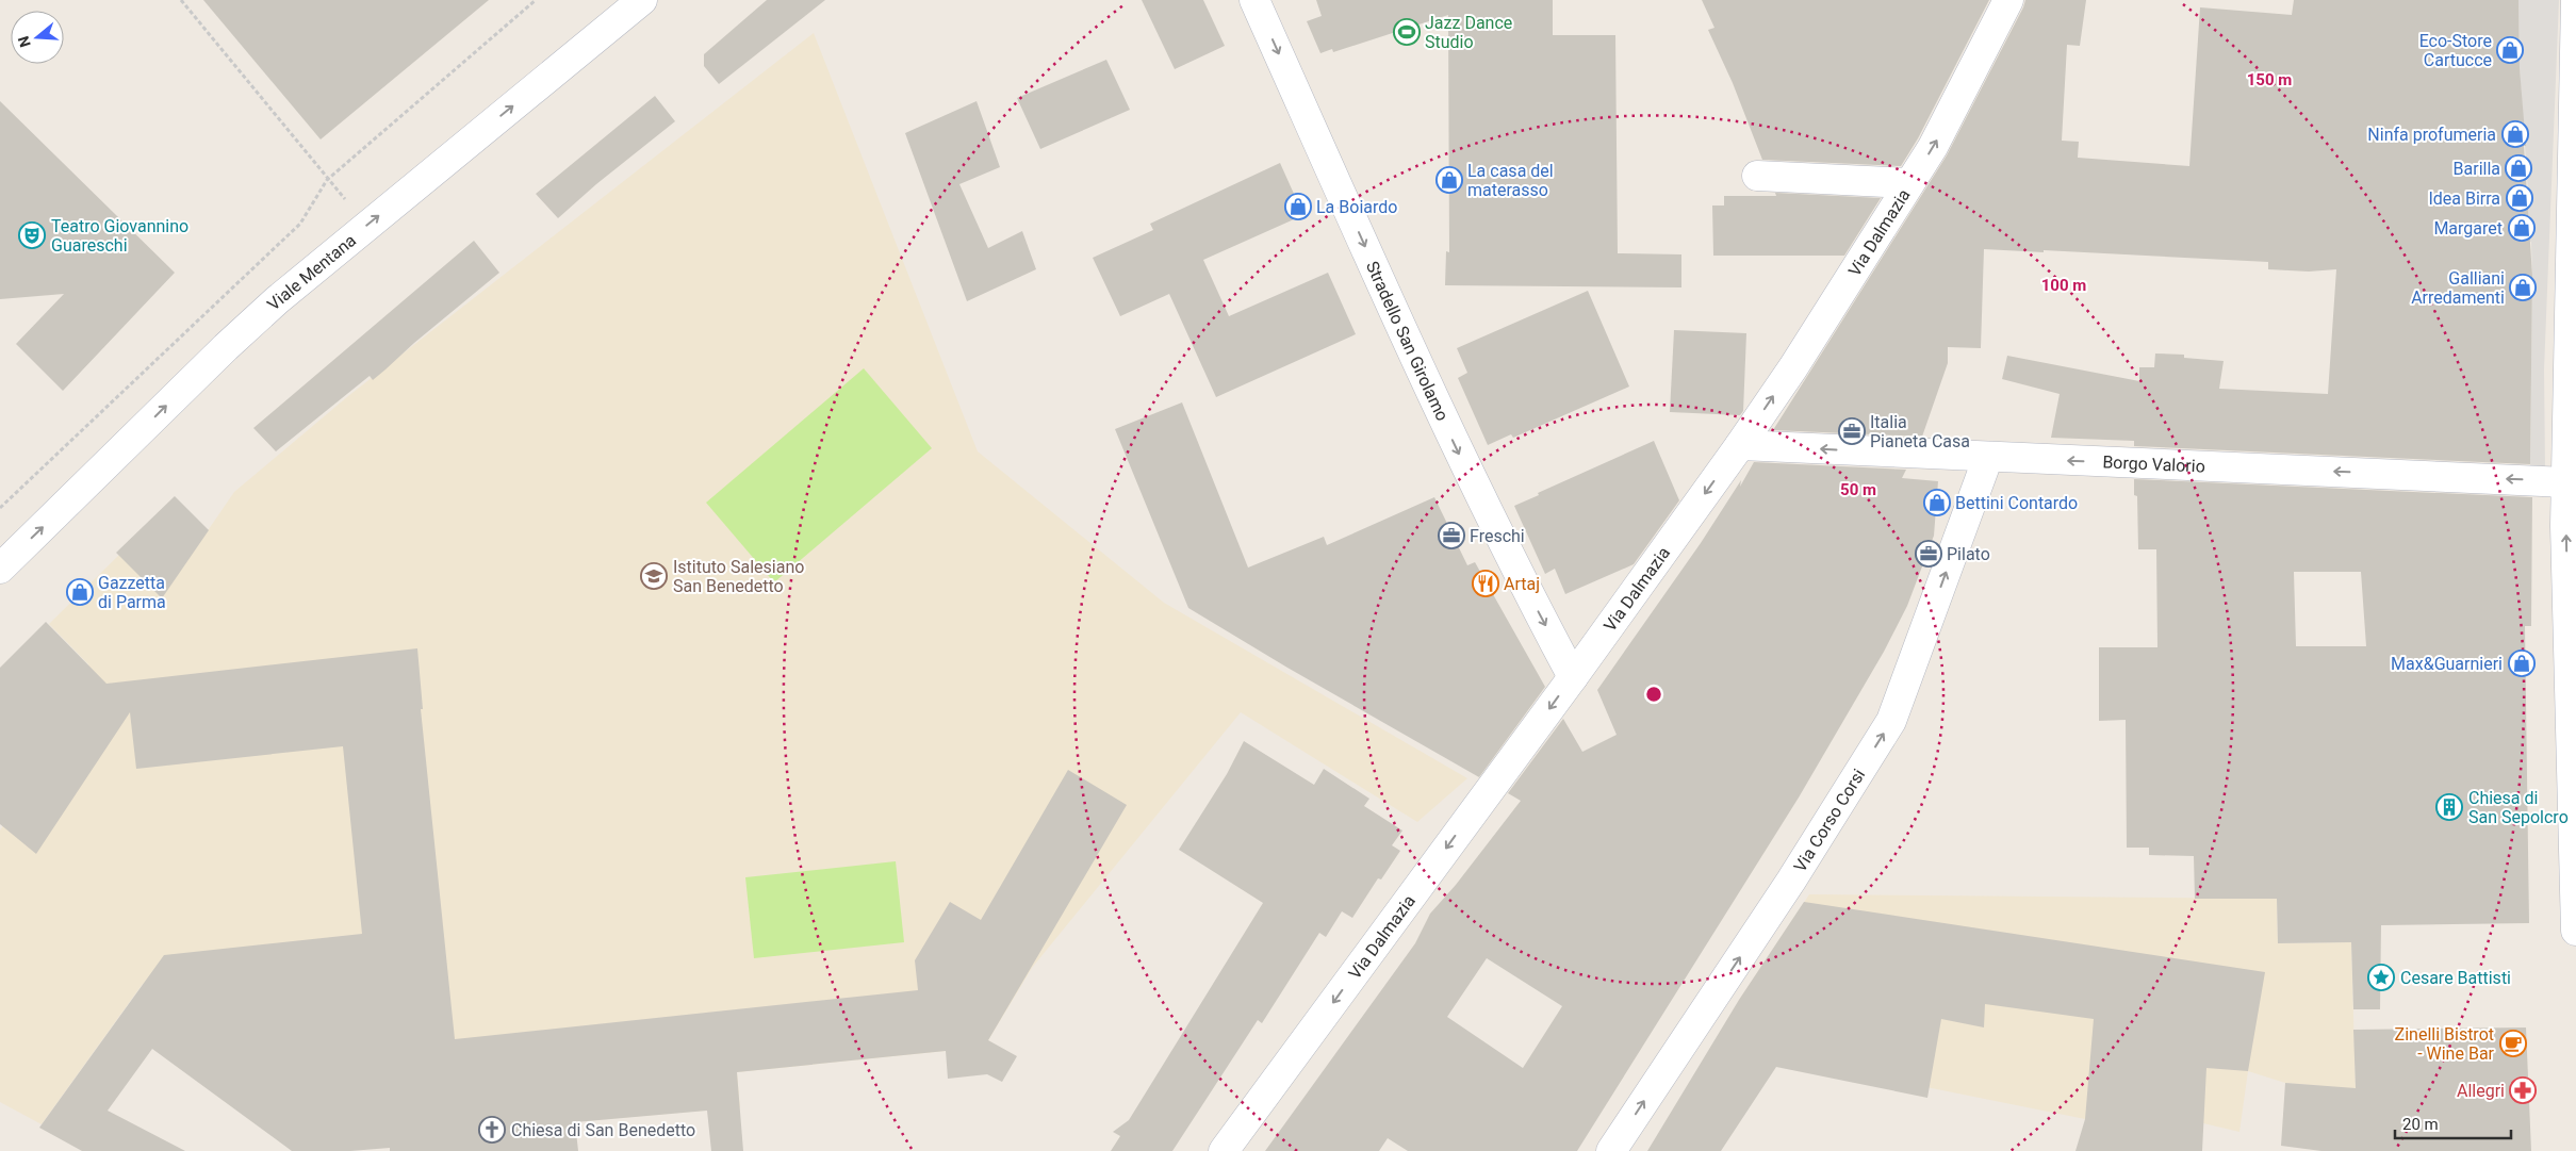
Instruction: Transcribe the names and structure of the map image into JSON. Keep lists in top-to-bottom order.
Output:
{
  "streets": {
    "street": [
      "Via Dalmazia",
      "Viale Mentana",
      "Stradello San Girolamo",
      "Borgo Valorio",
      "Via Corso Corsi"
    ]
  },
  "crossings": [
    ["Via Dalmazia", "Stradello San Girolamo"],
    ["Via Dalmazia", "Borgo Valorio"],
    ["Borgo Valorio", "Via Corso Corsi"]
  ],
  "one_way": [
    "Viale Mentana",
    "Stradello San Girolamo",
    "Borgo Valorio",
    "Via Corso Corsi"
  ],
  "places": {
    "sports": ["Jazz Dance Studio"],
    "shop": [
      "Eco-Store Cartucce",
      "Ninfa profumeria",
      "Barilla",
      "La casa del materasso",
      "Idea Birra",
      "La Boiardo",
      "Margaret",
      "Galliani Arredamenti",
      "Bettini Contardo",
      "Gazzetta di Parma",
      "Max&Guarnieri"
    ],
    "theatre": ["Teatro Giovannino Guareschi"],
    "office": ["Italia Pianeta Casa", "Freschi", "Pilato"],
    "school or university": ["Istituto Salesiano San Benedetto"],
    "restaurant": ["Artaj"],
    "building": ["Chiesa di San Sepolcro"],
    "place": ["Cesare Battisti"],
    "cafe": ["Zinelli Bistrot - Wine Bar"],
    "pharmacy": ["Allegri"],
    "church": ["Chiesa di San Benedetto"]
  },
  "scale_bar": "20 m",
  "north": "left",
  "rings": ["150 m", "100 m", "50 m"]
}
